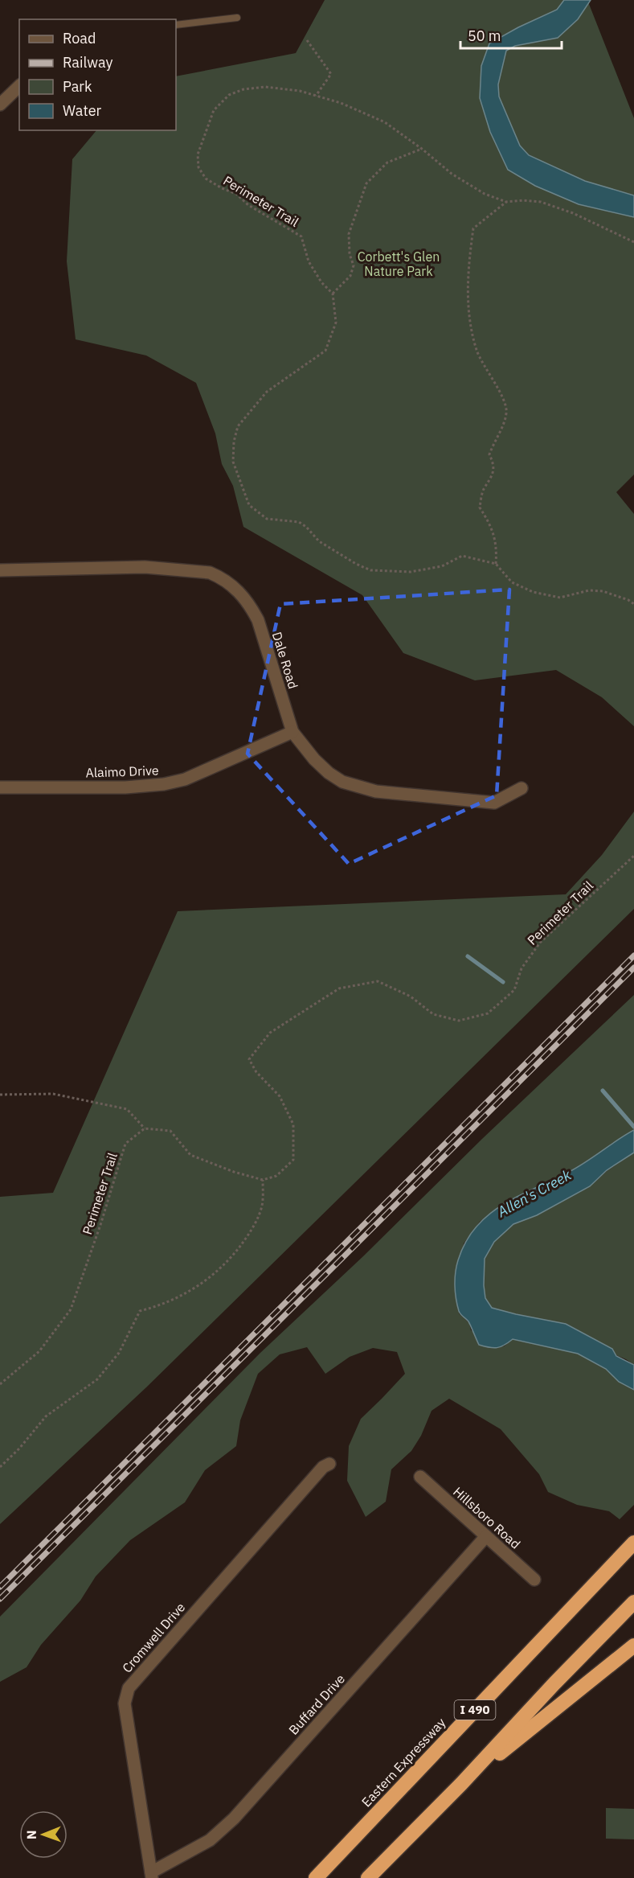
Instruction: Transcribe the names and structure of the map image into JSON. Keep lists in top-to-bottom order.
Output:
{
  "streets": {
    "highway": ["I 490", "Eastern Expressway"],
    "street": [
      "Dale Road",
      "Alaimo Drive",
      "Hillsboro Road",
      "Cromwell Drive",
      "Buffard Drive"
    ],
    "path": ["Perimeter Trail"]
  },
  "crossings": [
    ["Dale Road", "Alaimo Drive"],
    ["Hillsboro Road", "Buffard Drive"],
    ["Cromwell Drive", "Buffard Drive"]
  ],
  "water": ["Allen's Creek"],
  "parks": ["Corbett's Glen Nature Park"],
  "legend": [
    "Road",
    "Railway",
    "Park",
    "Water"
  ],
  "scale_bar": "50 m",
  "north": "left"
}
